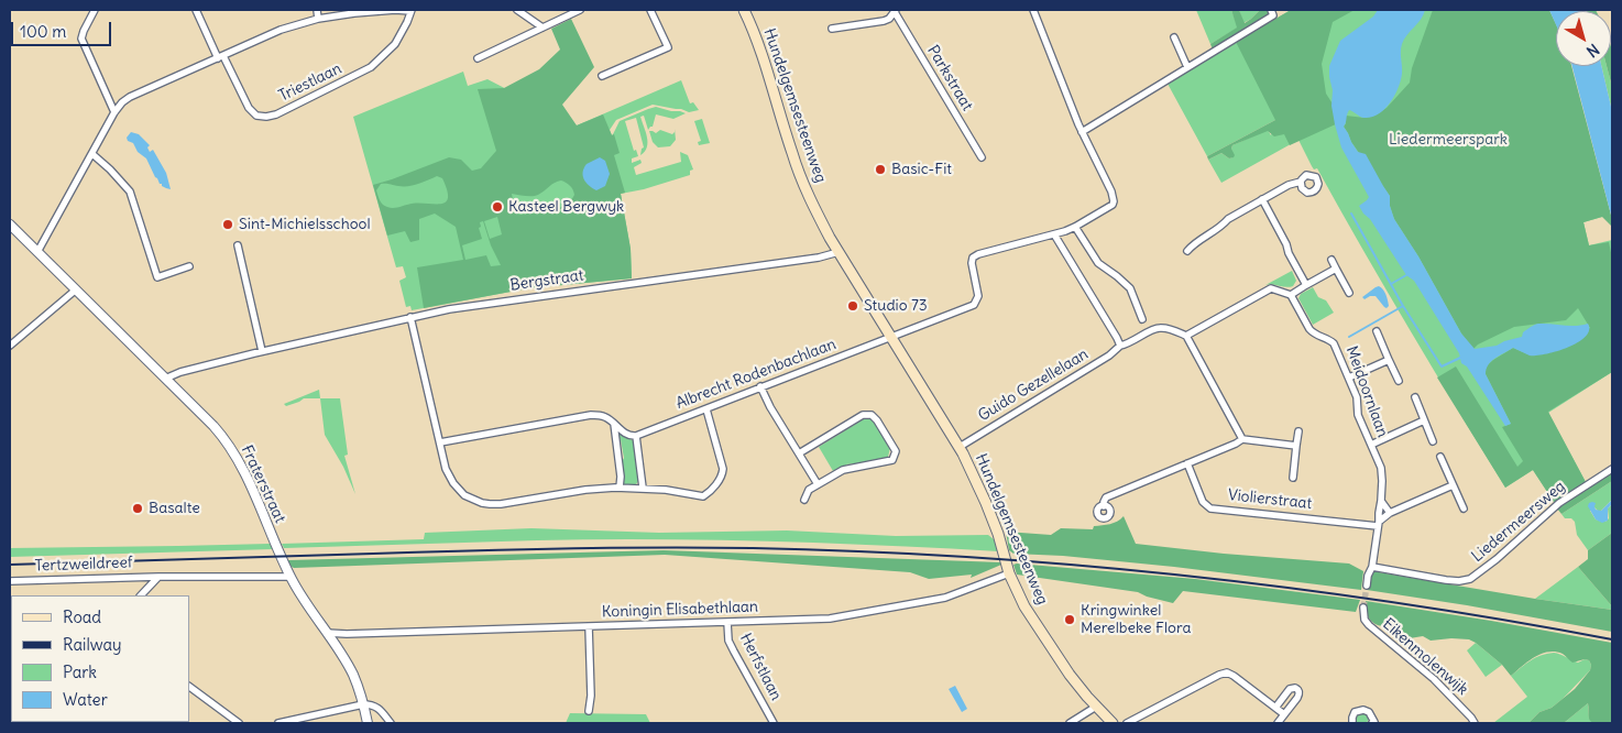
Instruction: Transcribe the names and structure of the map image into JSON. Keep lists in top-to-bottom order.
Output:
{
  "streets": {
    "main road": ["Hundelgemsesteenweg"],
    "street": [
      "Parkstraat",
      "Triestlaan",
      "Bergstraat",
      "Albrecht Rodenbachlaan",
      "Guido Gezellelaan",
      "Meidoornlaan",
      "Fraterstraat",
      "Violierstraat",
      "Liedermeersweg",
      "Tertzweildreef",
      "Koningin Elisabethlaan",
      "Eikenmolenwijk",
      "Herfstlaan"
    ]
  },
  "crossings": [
    ["Hundelgemsesteenweg", "Bergstraat"],
    ["Hundelgemsesteenweg", "Albrecht Rodenbachlaan"],
    ["Hundelgemsesteenweg", "Guido Gezellelaan"],
    ["Hundelgemsesteenweg", "Koningin Elisabethlaan"],
    ["Bergstraat", "Fraterstraat"],
    ["Meidoornlaan", "Violierstraat"],
    ["Meidoornlaan", "Liedermeersweg"],
    ["Fraterstraat", "Tertzweildreef"],
    ["Fraterstraat", "Koningin Elisabethlaan"],
    ["Koningin Elisabethlaan", "Herfstlaan"]
  ],
  "parks": ["Liedermeerspark"],
  "places": [
    "Basic-Fit",
    "Kasteel Bergwyk",
    "Sint-Michielsschool",
    "Studio 73",
    "Basalte",
    "Kringwinkel Merelbeke Flora"
  ],
  "legend": [
    "Road",
    "Railway",
    "Park",
    "Water"
  ],
  "scale_bar": "100 m",
  "north": "bottom right"
}
